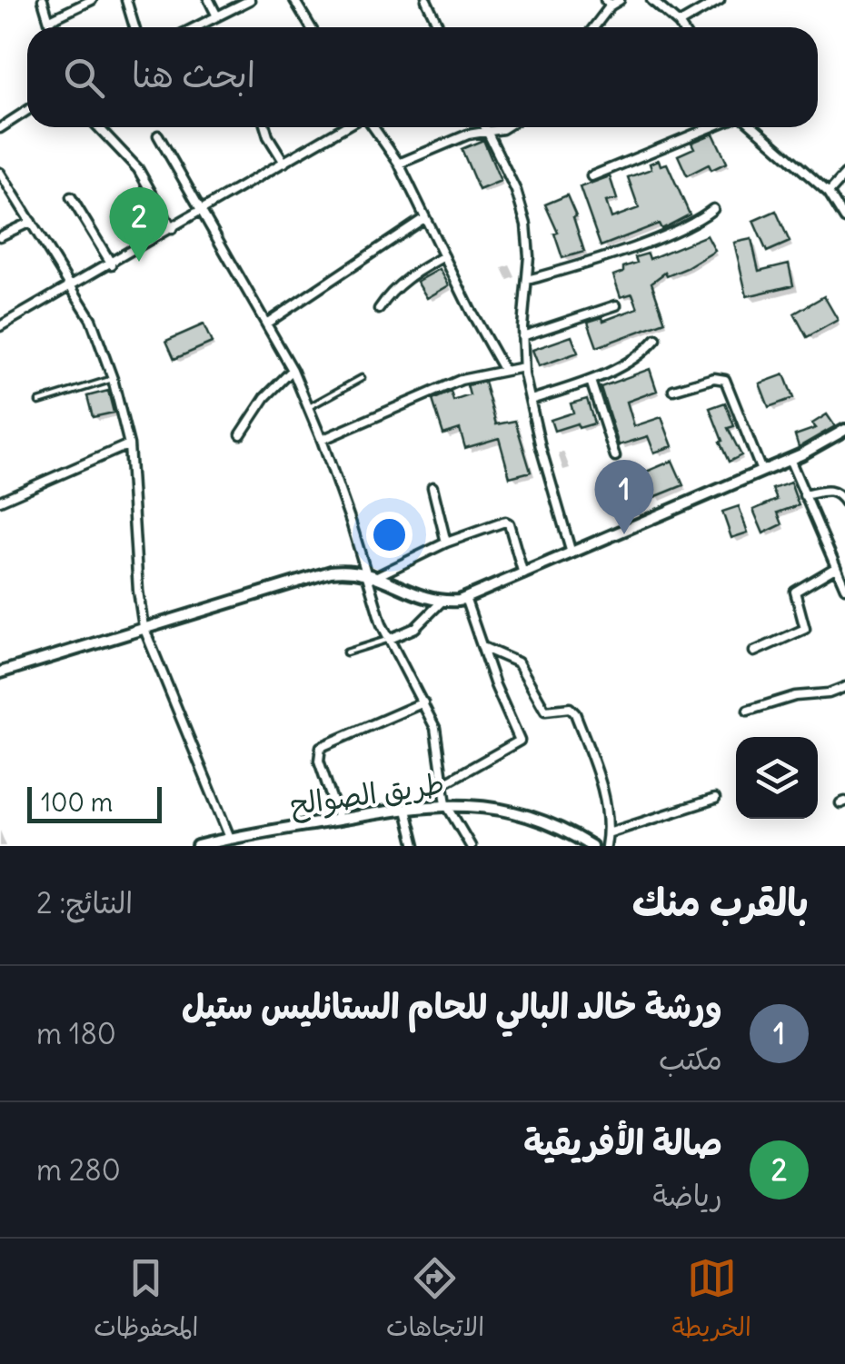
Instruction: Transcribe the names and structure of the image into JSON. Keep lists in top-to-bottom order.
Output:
{
  "streets": {
    "street": ["طريق الصوالح"]
  },
  "scale_bar": "100 m",
  "page": {
    "search": "ابحث هنا",
    "pins": ["2", "1"],
    "scale": "100 m",
    "heading": ["بالقرب منك", "النتائج: 2"],
    "list": [
      {
        "mark": "1",
        "name": "ورشة خالد البالي للحام الستانليس ستيل",
        "note": "مكتب",
        "value": "180 m"
      },
      {
        "mark": "2",
        "name": "صالة الأفريقية",
        "note": "رياضة",
        "value": "280 m"
      }
    ],
    "nav": ["الخريطة", "الاتجاهات", "المحفوظات"]
  }
}
